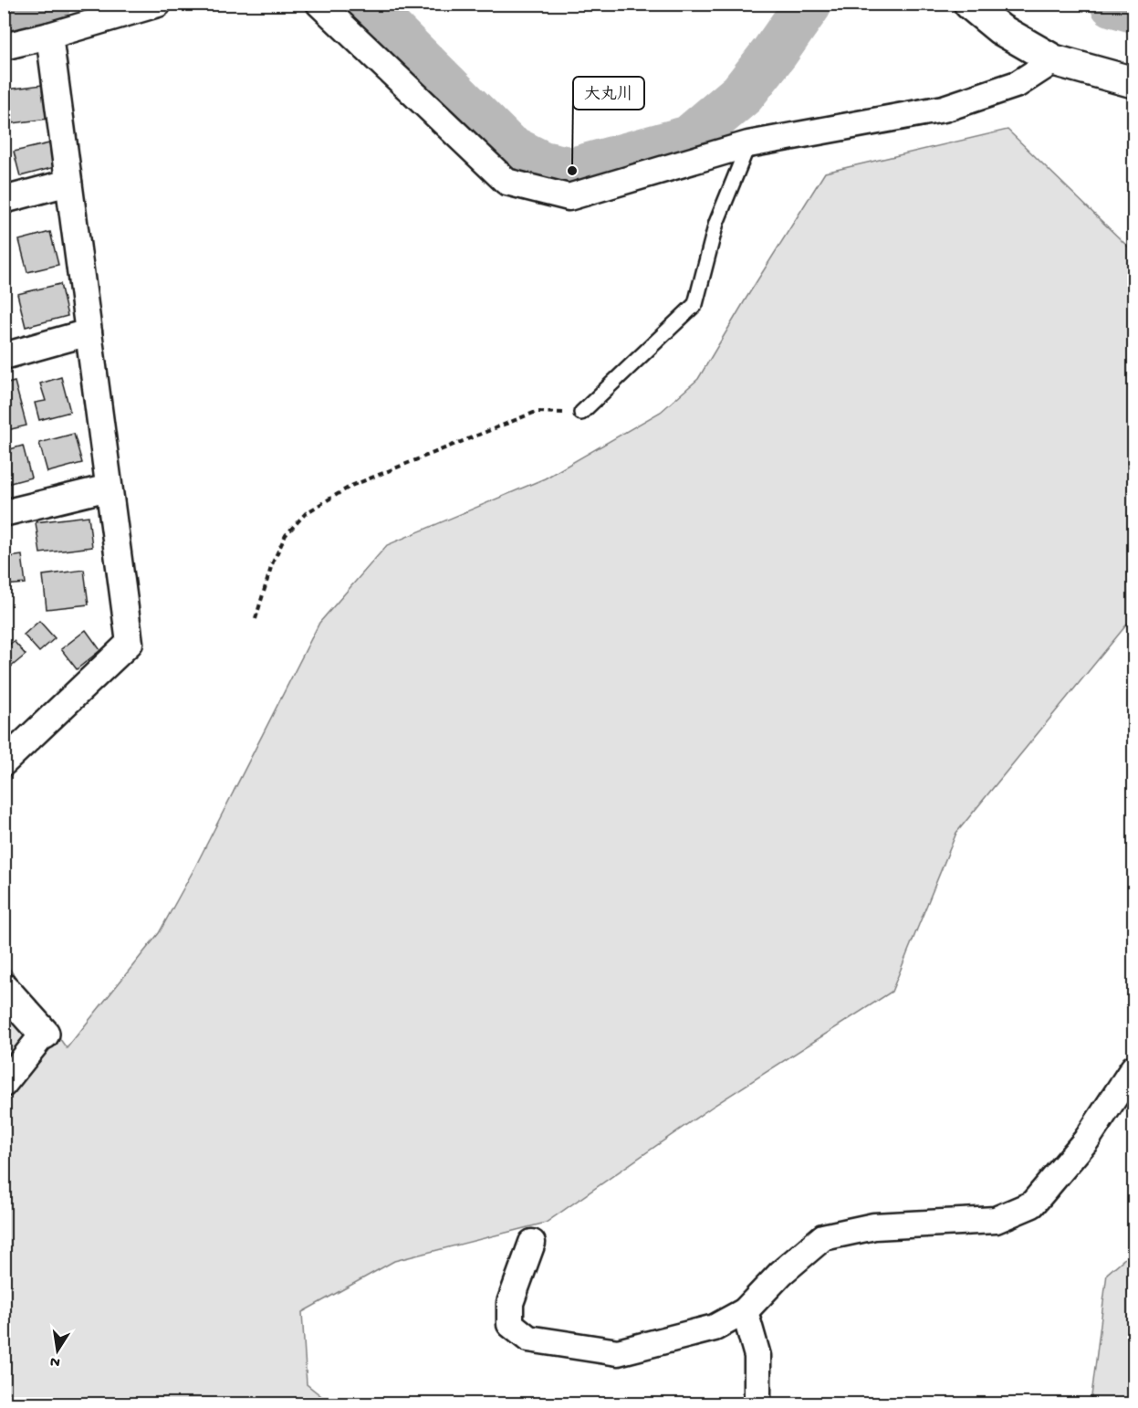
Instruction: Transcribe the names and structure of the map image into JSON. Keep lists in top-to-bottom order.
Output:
{
  "places": ["大丸川"],
  "north": "bottom"
}
